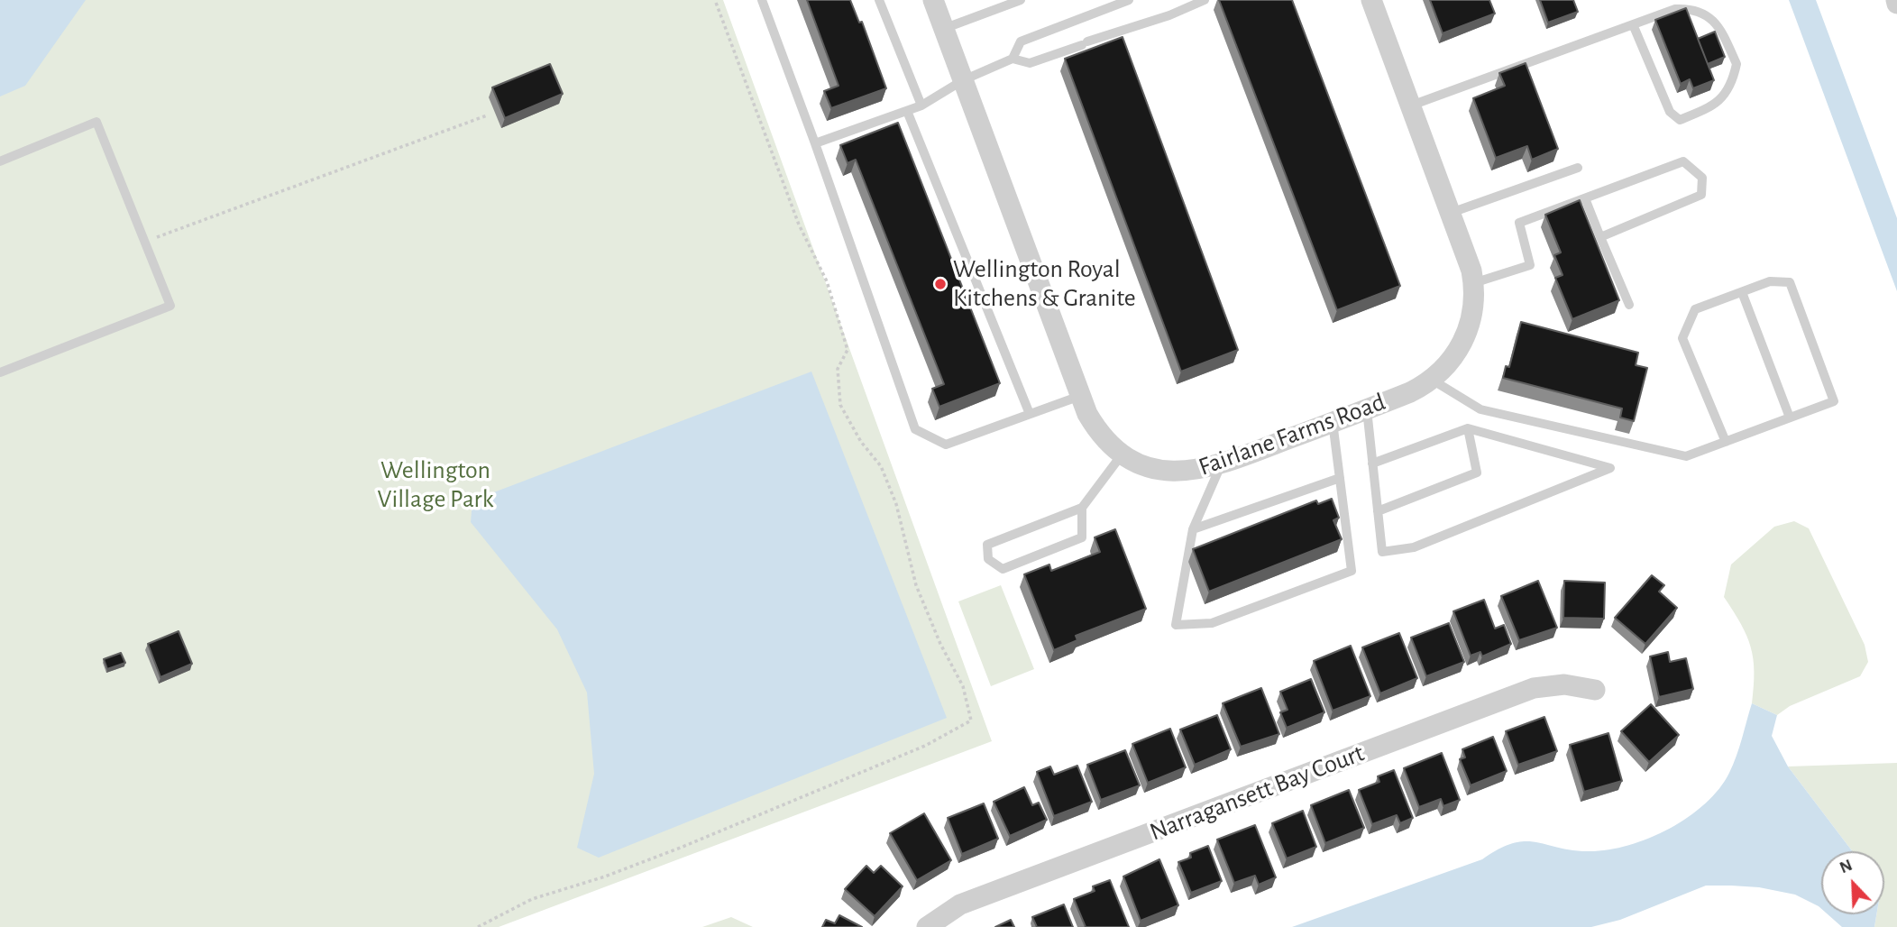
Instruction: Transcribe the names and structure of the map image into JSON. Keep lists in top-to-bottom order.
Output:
{
  "streets": {
    "street": ["Fairlane Farms Road", "Narragansett Bay Court"]
  },
  "parks": ["Wellington Village Park"],
  "places": ["Wellington Royal Kitchens & Granite"],
  "north": "top left"
}
